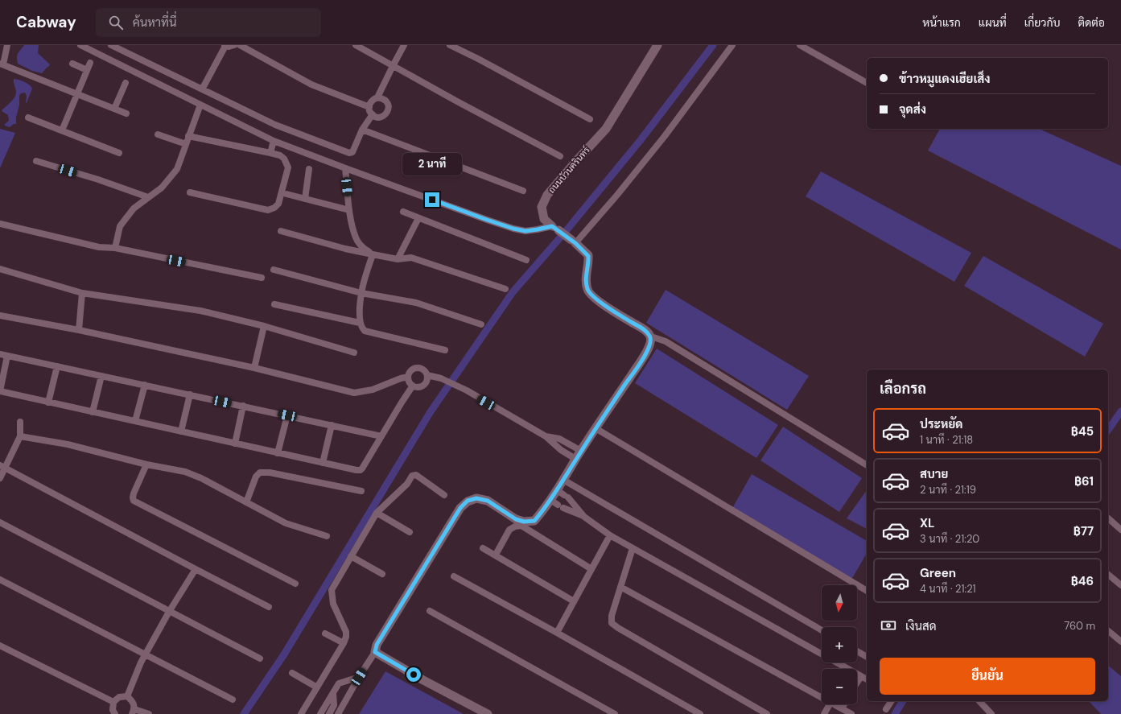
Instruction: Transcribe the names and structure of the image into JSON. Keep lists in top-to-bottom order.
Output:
{
  "streets": {
    "street": ["ถนนบัวนครินทร์"]
  },
  "north": "bottom",
  "page": {
    "header": "Cabway",
    "search": "ค้นหาที่นี่",
    "nav": [
      "หน้าแรก",
      "แผนที่",
      "เกี่ยวกับ",
      "ติดต่อ"
    ],
    "banner": ["ข้าวหมูแดงเฮียเส็ง", "จุดส่ง"],
    "bubble": "2 นาที",
    "heading": "เลือกรถ",
    "list": [
      {
        "name": "ประหยัด",
        "note": "1 นาที · 21:18",
        "value": "฿45"
      },
      {
        "name": "สบาย",
        "note": "2 นาที · 21:19",
        "value": "฿61"
      },
      {
        "name": "XL",
        "note": "3 นาที · 21:20",
        "value": "฿77"
      },
      {
        "name": "Green",
        "note": "4 นาที · 21:21",
        "value": "฿46"
      }
    ],
    "map_buttons": ["+", "−"],
    "pay": ["เงินสด", "760 m"],
    "buttons": "ยืนยัน"
  }
}
